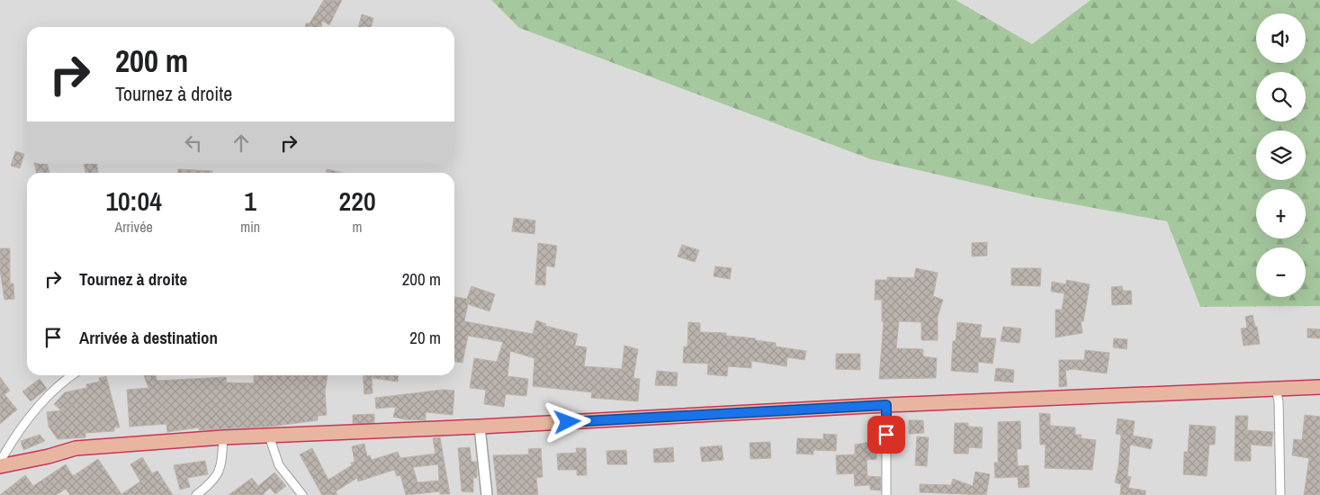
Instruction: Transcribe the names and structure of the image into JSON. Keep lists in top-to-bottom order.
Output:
{
  "page": {
    "map_buttons": ["+", "−"],
    "turn": ["200 m", "Tournez à droite"],
    "eta": [
      "10:04",
      "Arrivée",
      "1",
      "min",
      "220",
      "m"
    ],
    "list": [
      {
        "name": "Tournez à droite",
        "value": "200 m"
      },
      {
        "name": "Arrivée à destination",
        "value": "20 m"
      }
    ]
  }
}
